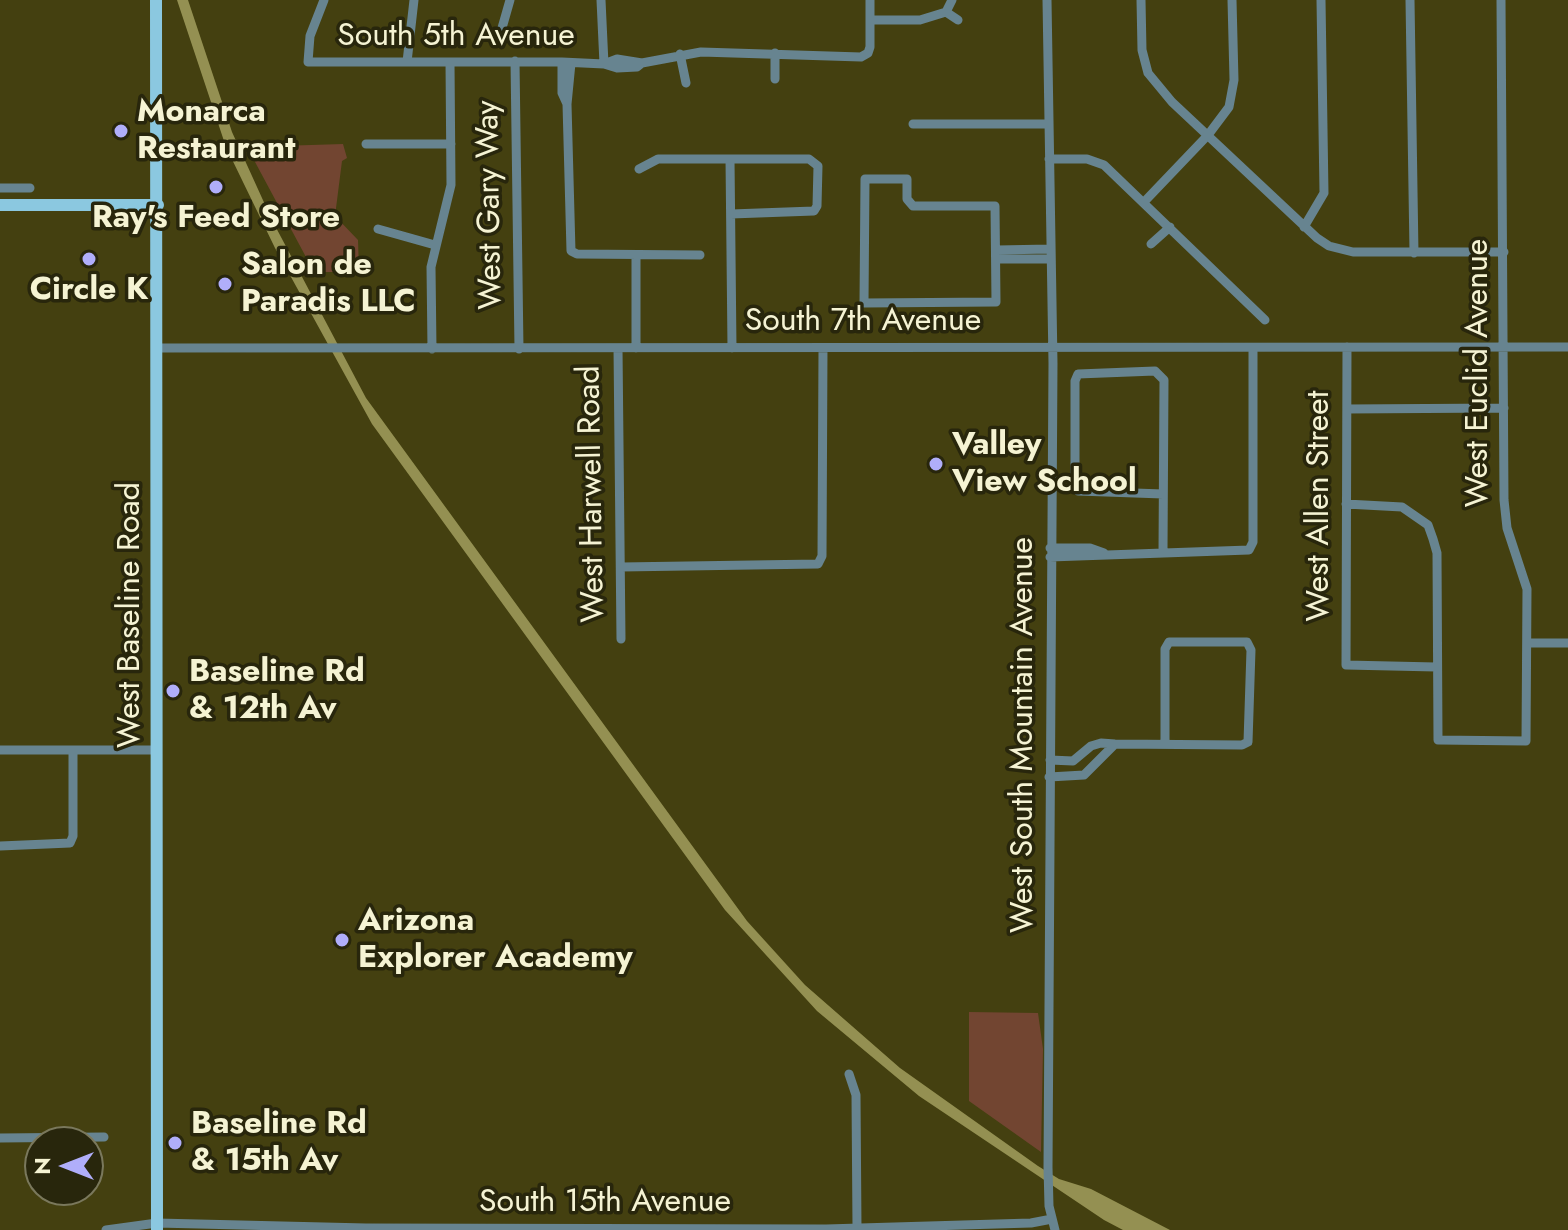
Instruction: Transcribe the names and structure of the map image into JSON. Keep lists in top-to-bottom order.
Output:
{
  "streets": {
    "main road": ["West Baseline Road"],
    "street": [
      "South 5th Avenue",
      "West Gary Way",
      "South 7th Avenue",
      "West Euclid Avenue",
      "West Harwell Road",
      "West Allen Street",
      "West South Mountain Avenue",
      "South 15th Avenue"
    ]
  },
  "crossings": [
    ["South 5th Avenue", "West Gary Way"],
    ["West Gary Way", "South 7th Avenue"],
    ["South 7th Avenue", "West Euclid Avenue"],
    ["South 7th Avenue", "West Harwell Road"],
    ["South 7th Avenue", "West Allen Street"],
    ["South 7th Avenue", "West Baseline Road"],
    ["South 7th Avenue", "West South Mountain Avenue"],
    ["West Euclid Avenue", "West Allen Street"],
    ["West Baseline Road", "South 15th Avenue"],
    ["West South Mountain Avenue", "South 15th Avenue"]
  ],
  "places": [
    "Monarca Restaurant",
    "Ray's Feed Store",
    "Circle K",
    "Salon de Paradis LLC",
    "Valley View School",
    "Baseline Rd & 12th Av",
    "Arizona Explorer Academy",
    "Baseline Rd & 15th Av"
  ],
  "north": "left"
}
